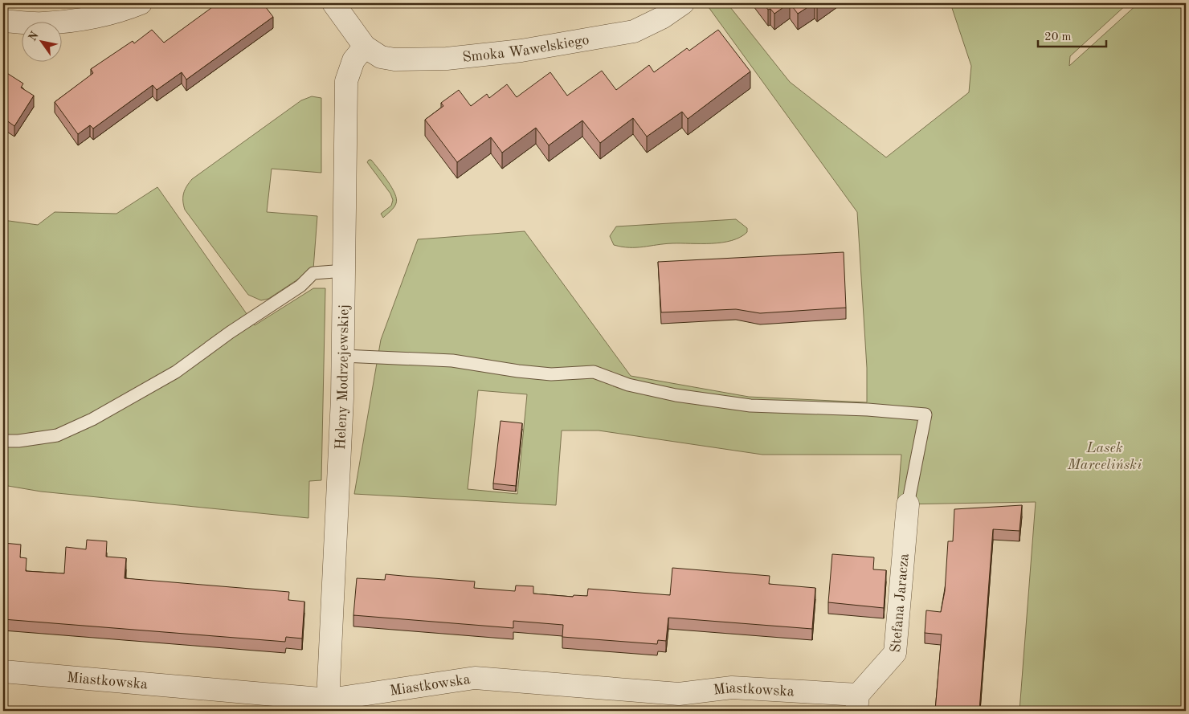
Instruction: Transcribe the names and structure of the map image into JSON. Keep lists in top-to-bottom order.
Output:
{
  "streets": {
    "street": [
      "Smoka Wawelskiego",
      "Heleny Modrzejewskiej",
      "Stefana Jaracza",
      "Miastkowska"
    ]
  },
  "crossings": [
    ["Smoka Wawelskiego", "Heleny Modrzejewskiej"],
    ["Heleny Modrzejewskiej", "Miastkowska"],
    ["Stefana Jaracza", "Miastkowska"]
  ],
  "parks": ["Lasek Marceliński"],
  "scale_bar": "20 m",
  "north": "top left"
}
